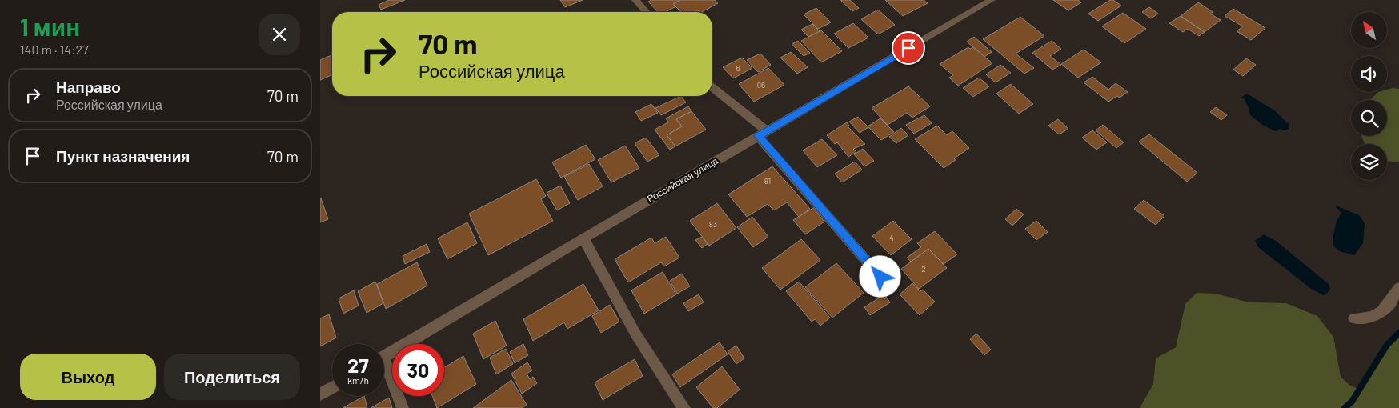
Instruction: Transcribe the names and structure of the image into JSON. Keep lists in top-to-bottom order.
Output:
{
  "streets": {
    "street": ["Российская улица"]
  },
  "house_numbers": [
    "6",
    "96",
    "81",
    "83",
    "4",
    "2"
  ],
  "north": "top left",
  "page": {
    "heading": ["1 мин", "140 m · 14:27"],
    "turn": ["70 m", "Российская улица"],
    "list": [
      {
        "name": "Направо",
        "note": "Российская улица",
        "value": "70 m"
      },
      {
        "name": "Пункт назначения",
        "value": "70 m"
      }
    ],
    "speed": "27 km/h",
    "limit": "30",
    "buttons": ["Выход", "Поделиться"]
  }
}
